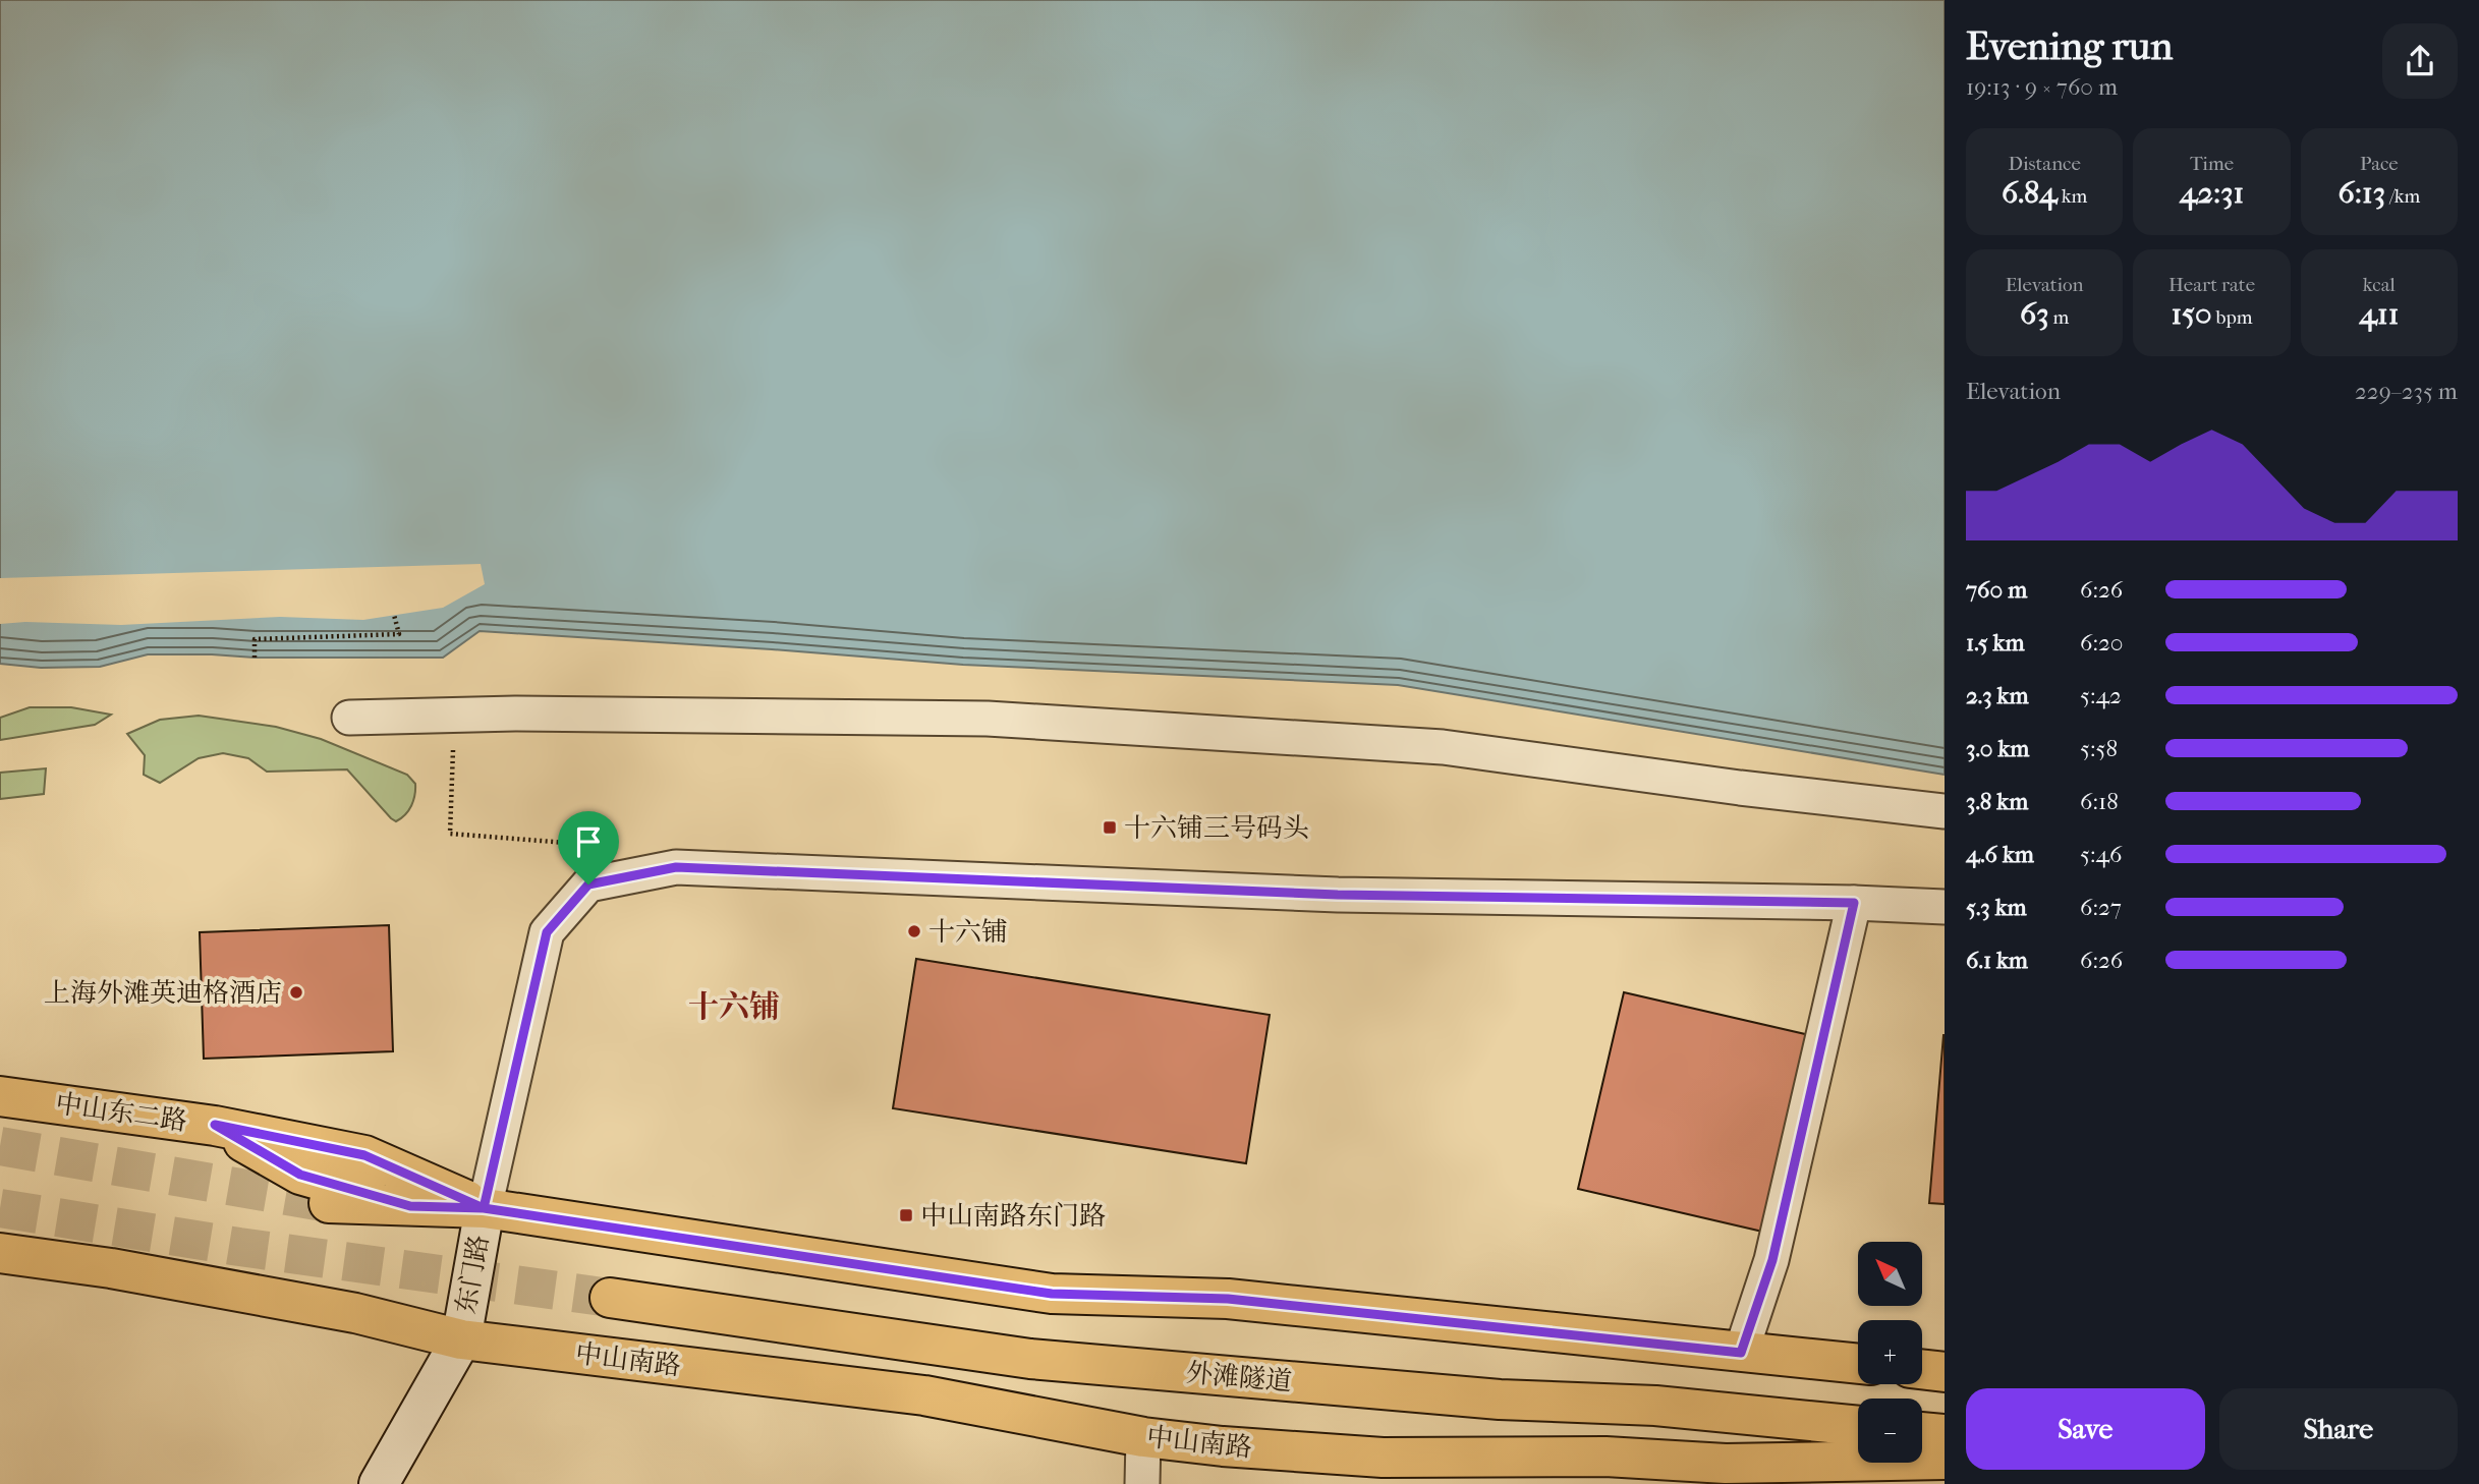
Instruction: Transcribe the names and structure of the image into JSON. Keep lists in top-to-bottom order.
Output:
{
  "streets": {
    "main road": ["中山东二路", "中山南路", "外滩隧道"],
    "street": ["东门路"]
  },
  "crossings": [
    ["中山东二路", "东门路"],
    ["东门路", "中山南路"]
  ],
  "districts": ["十六铺"],
  "places": {
    "transit": ["十六铺三号码头", "中山南路东门路"],
    "other": ["十六铺", "上海外滩英迪格酒店"]
  },
  "north": "top left",
  "page": {
    "heading": ["Evening run", "19:13 · 9 × 760 m"],
    "stats": [
      ["Distance", "6.84 km"],
      ["Time", "42:31"],
      ["Pace", "6:13 /km"],
      ["Elevation", "63 m"],
      ["Heart rate", "150 bpm"],
      ["kcal", "411"]
    ],
    "chart": ["Elevation", "229–235 m"],
    "list": [
      {
        "name": "760 m",
        "note": "6:26"
      },
      {
        "name": "1.5 km",
        "note": "6:20"
      },
      {
        "name": "2.3 km",
        "note": "5:42"
      },
      {
        "name": "3.0 km",
        "note": "5:58"
      },
      {
        "name": "3.8 km",
        "note": "6:18"
      },
      {
        "name": "4.6 km",
        "note": "5:46"
      },
      {
        "name": "5.3 km",
        "note": "6:27"
      },
      {
        "name": "6.1 km",
        "note": "6:26"
      }
    ],
    "map_buttons": ["+", "−"],
    "buttons": ["Save", "Share"]
  }
}
